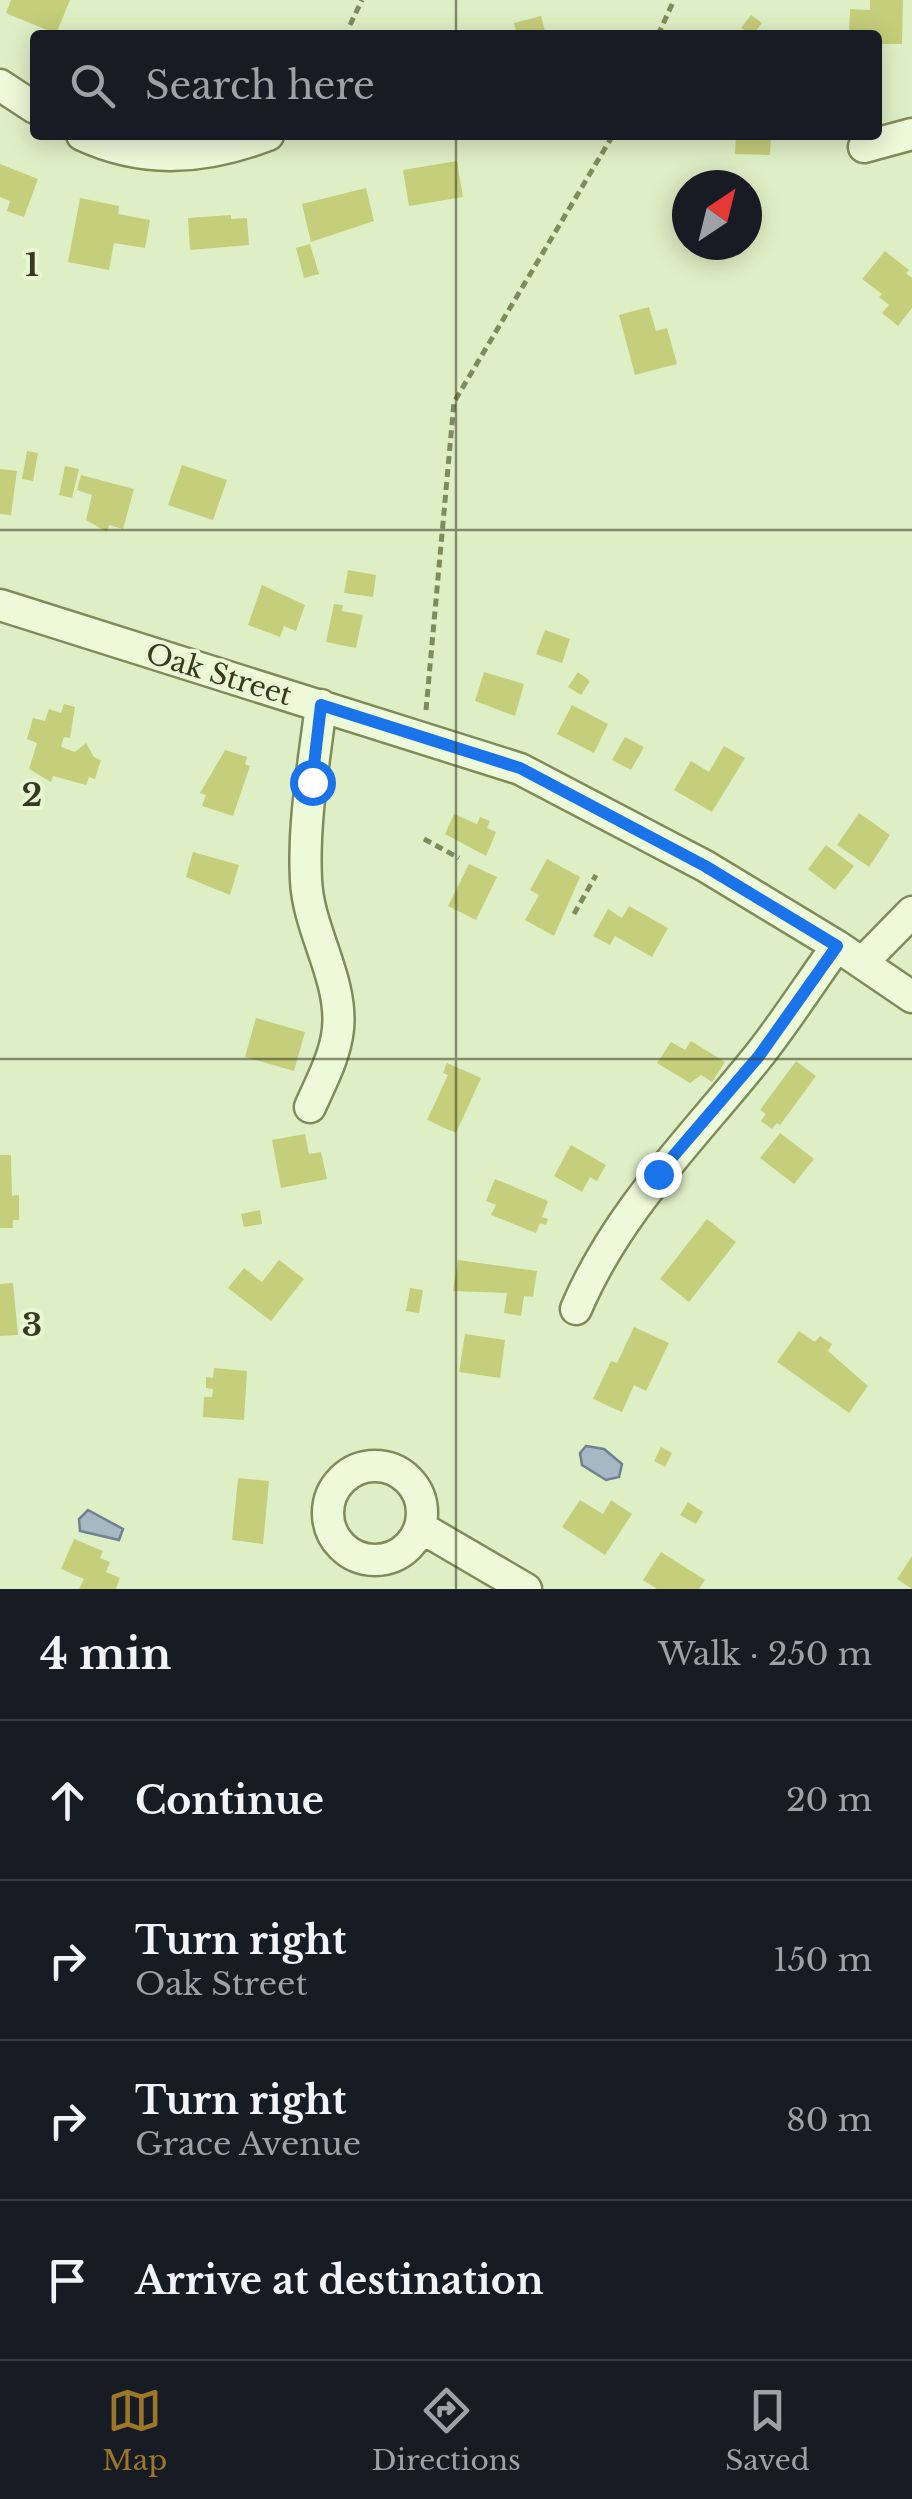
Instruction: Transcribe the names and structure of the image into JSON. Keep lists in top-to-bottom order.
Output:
{
  "streets": {
    "street": ["Oak Street"]
  },
  "north": "top right",
  "page": {
    "search": "Search here",
    "heading": ["4 min", "Walk · 250 m"],
    "list": [
      ["Continue", "20 m"],
      ["Turn right", "Oak Street", "150 m"],
      ["Turn right", "Grace Avenue", "80 m"],
      "Arrive at destination"
    ],
    "nav": ["Map", "Directions", "Saved"]
  },
  "grid": {
    "rows": ["1", "2", "3"]
  }
}
